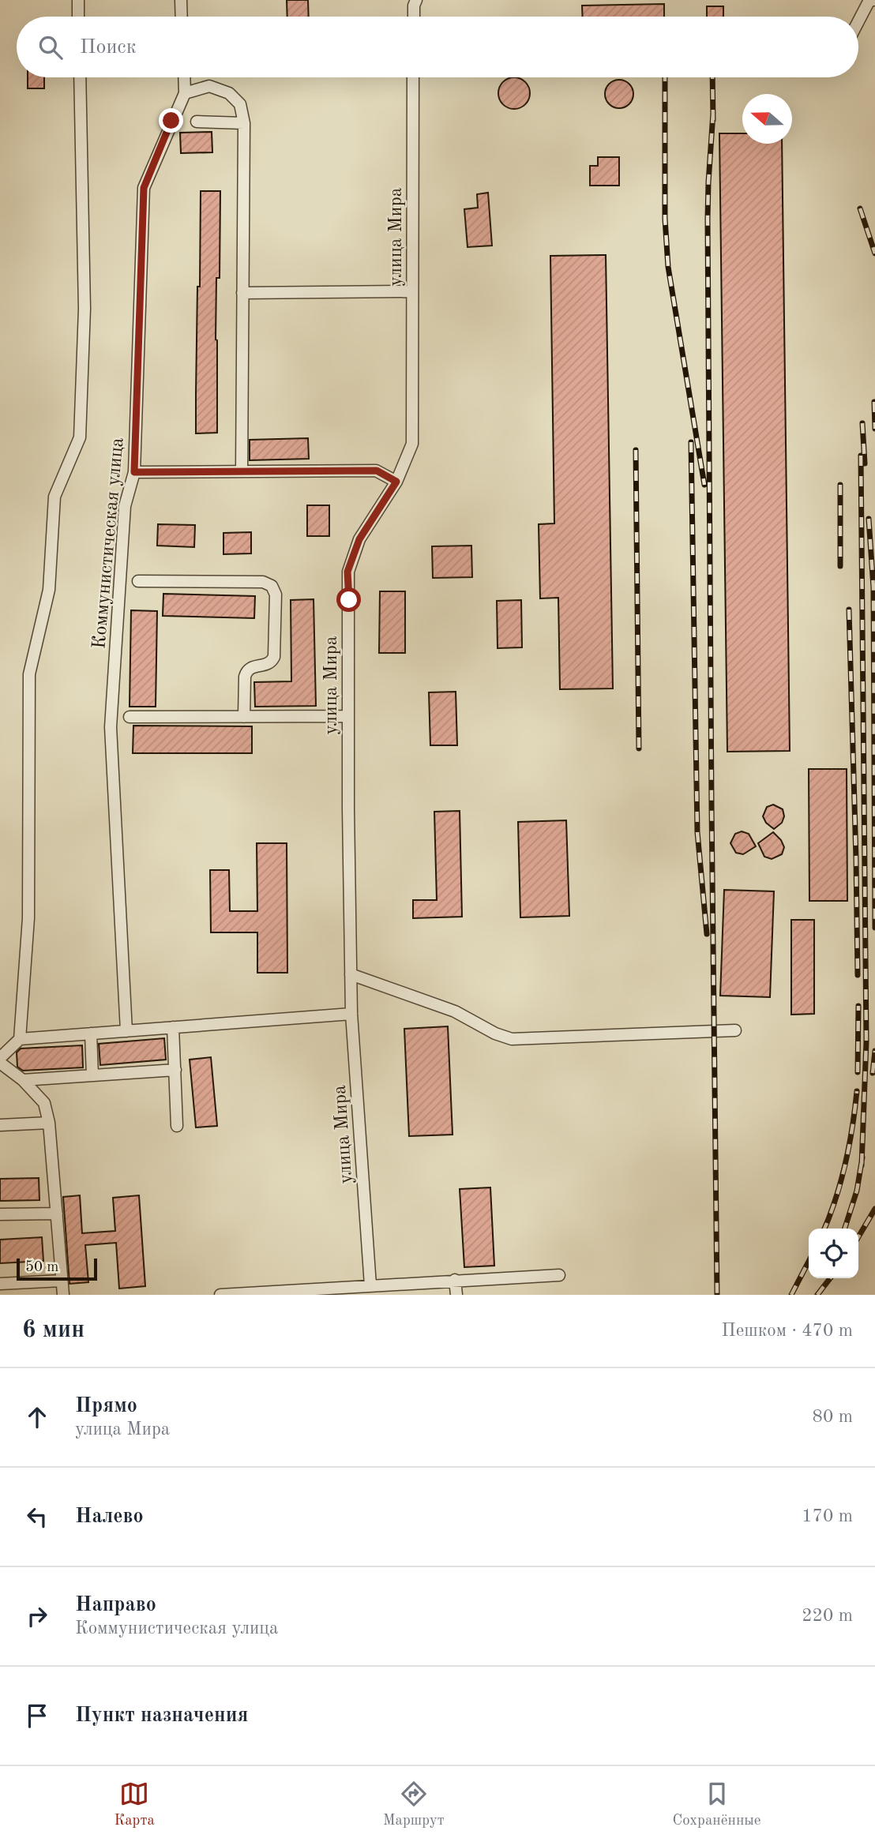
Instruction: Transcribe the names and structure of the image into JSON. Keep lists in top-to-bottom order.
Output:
{
  "streets": {
    "street": ["улица Мира", "Коммунистическая улица"]
  },
  "scale_bar": "50 m",
  "north": "left",
  "page": {
    "search": "Поиск",
    "scale": "50 m",
    "heading": ["6 мин", "Пешком · 470 m"],
    "list": [
      ["Прямо", "улица Мира", "80 m"],
      ["Налево", "170 m"],
      ["Направо", "Коммунистическая улица", "220 m"],
      "Пункт назначения"
    ],
    "nav": ["Карта", "Маршрут", "Сохранённые"]
  }
}
